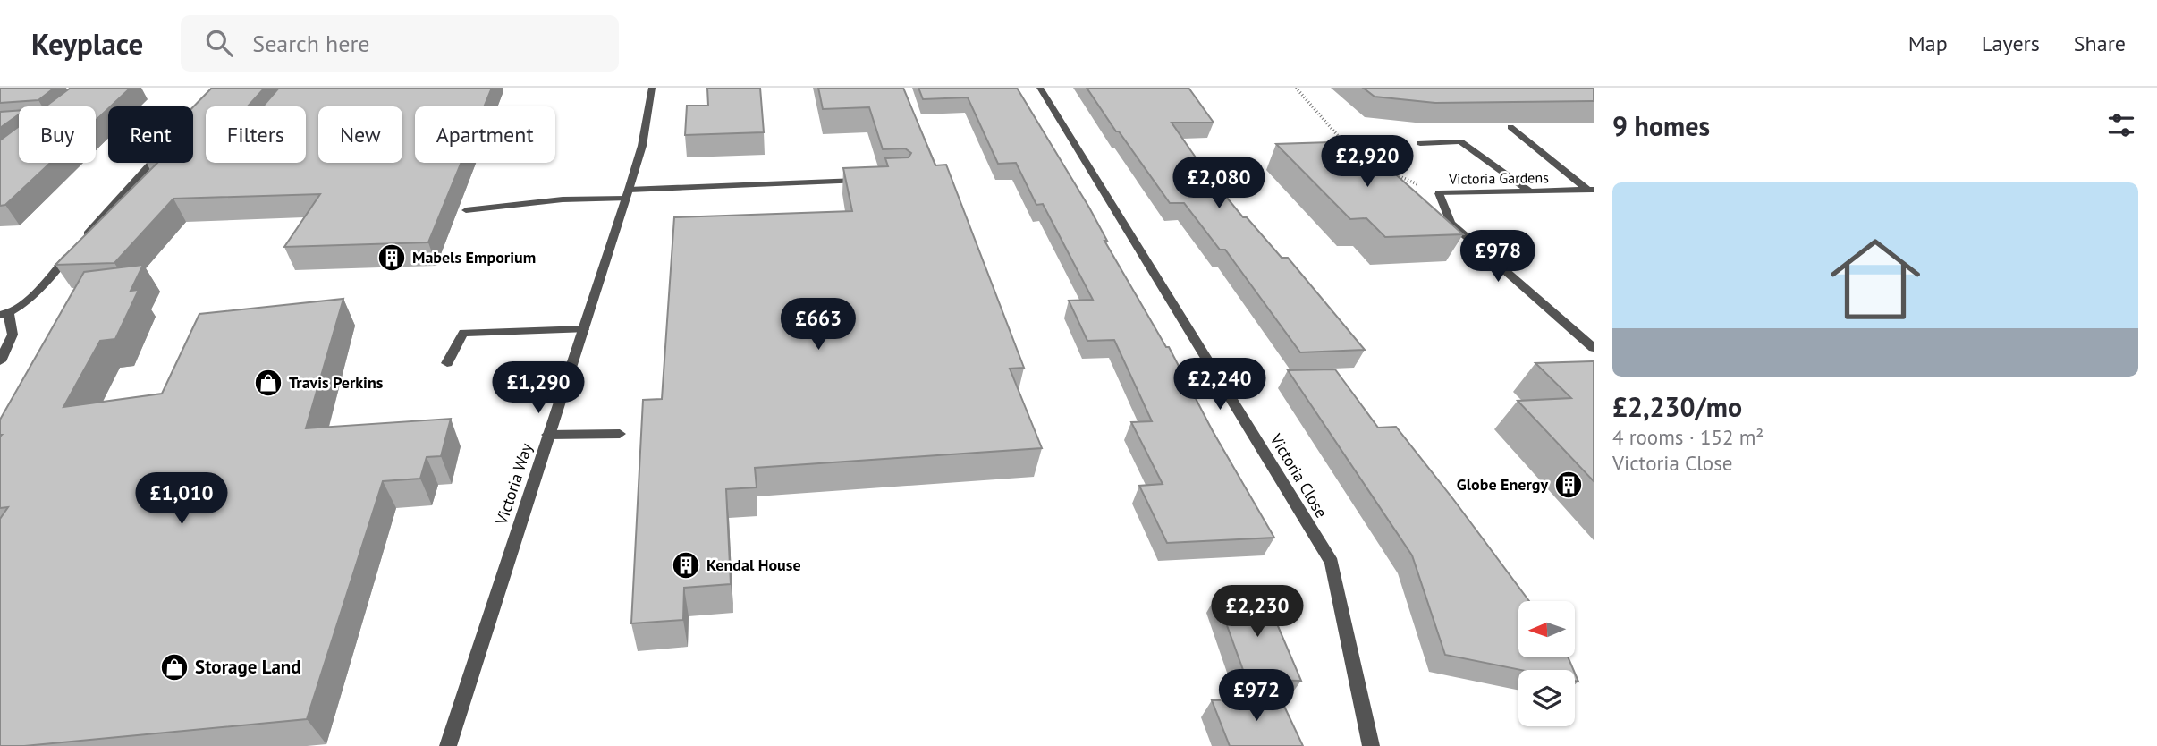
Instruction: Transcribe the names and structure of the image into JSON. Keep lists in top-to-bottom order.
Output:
{
  "streets": {
    "street": ["Victoria Gardens", "Victoria Close", "Victoria Way"]
  },
  "places": {
    "building": ["Mabels Emporium", "Globe Energy", "Kendal House"],
    "shop": ["Travis Perkins", "Storage Land"]
  },
  "north": "left",
  "page": {
    "header": "Keyplace",
    "search": "Search here",
    "nav": ["Map", "Layers", "Share"],
    "heading": "9 homes",
    "chip": [
      "Buy",
      "Rent",
      "Filters",
      "New",
      "Apartment"
    ],
    "price": [
      "£2,920",
      "£2,080",
      "£978",
      "£663",
      "£2,240",
      "£1,290",
      "£1,010",
      "£2,230",
      "£972"
    ],
    "list": [
      {
        "name": "£2,230/mo",
        "note": "4 rooms · 152 m² · Victoria Close"
      }
    ]
  }
}
